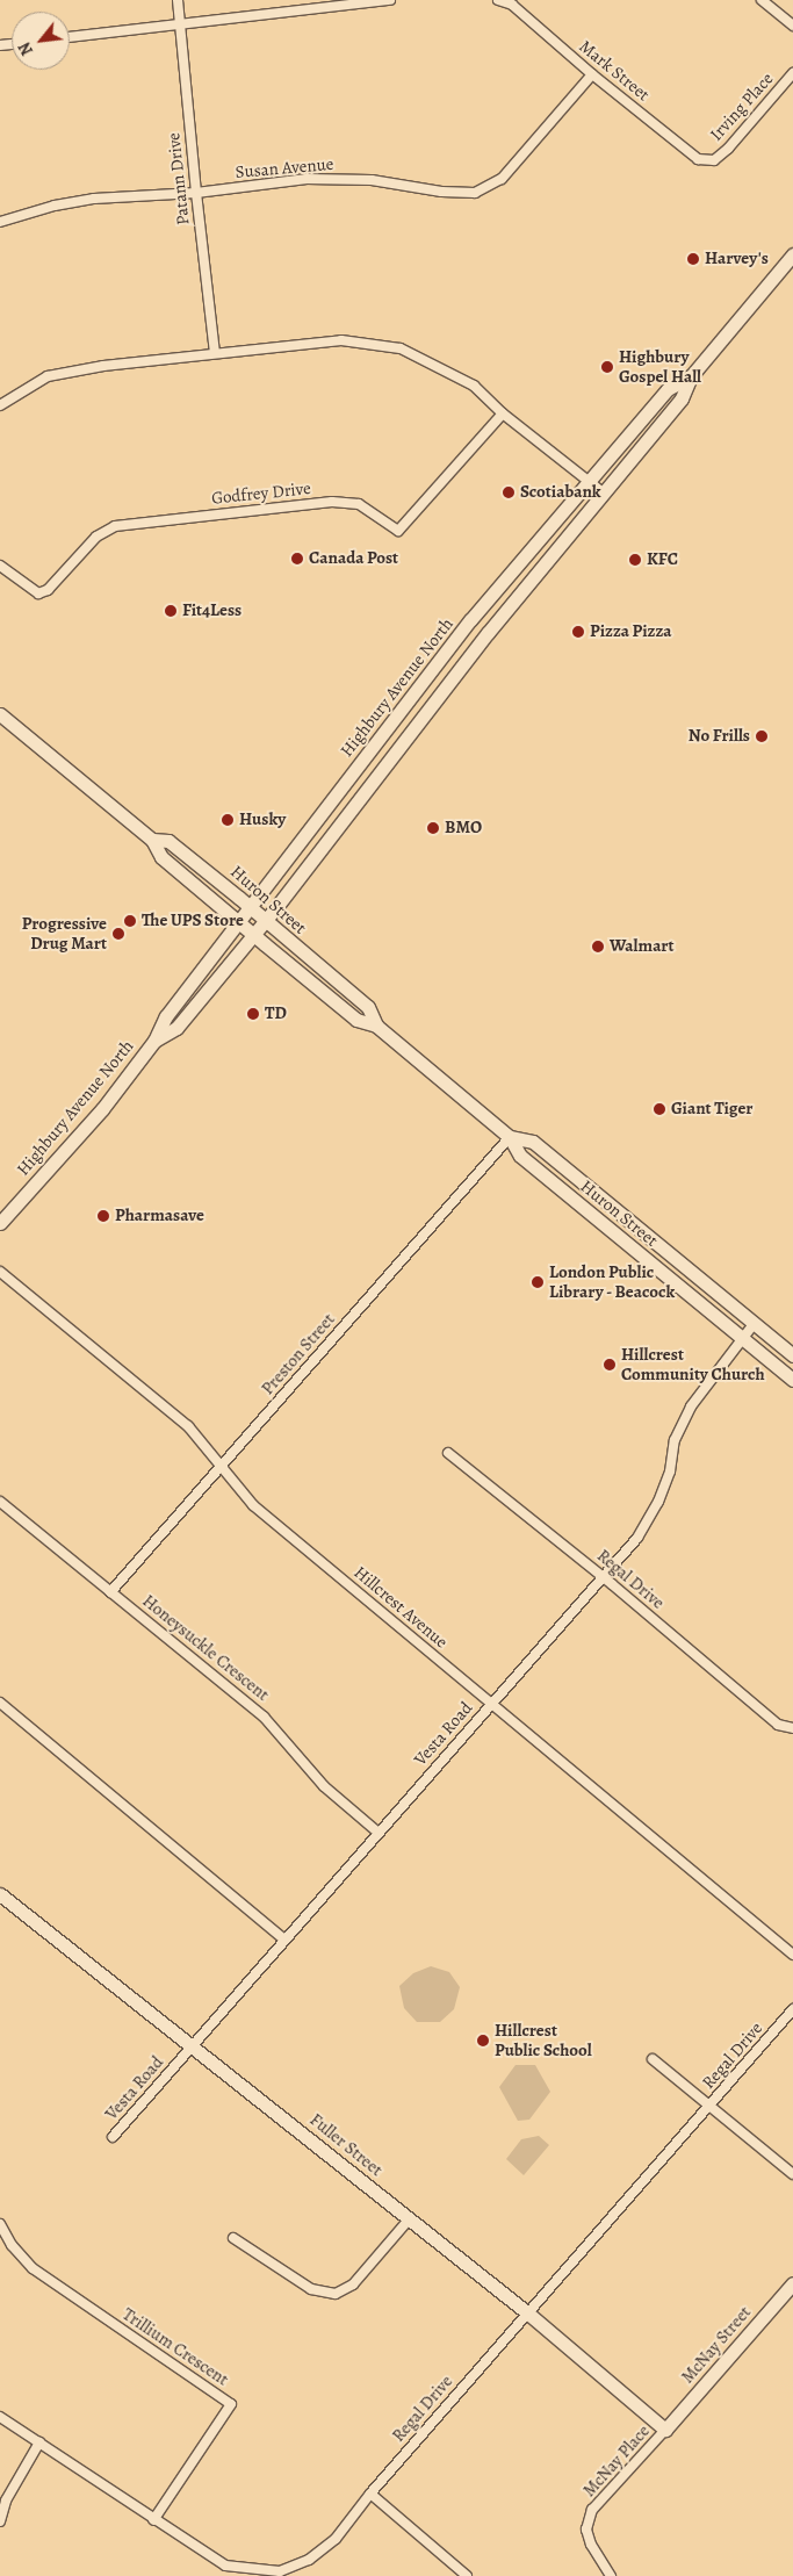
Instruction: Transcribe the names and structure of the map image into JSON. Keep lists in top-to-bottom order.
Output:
{
  "streets": {
    "main road": [
      "Highbury Avenue North",
      "Huron Street",
      "Fuller Street",
      "McNay Street"
    ],
    "street": [
      "Mark Street",
      "Irving Place",
      "Susan Avenue",
      "Patann Drive",
      "Godfrey Drive",
      "Preston Street",
      "Regal Drive",
      "Hillcrest Avenue",
      "Honeysuckle Crescent",
      "Vesta Road",
      "Trillium Crescent",
      "McNay Place"
    ]
  },
  "crossings": [
    ["Mark Street", "Irving Place"],
    ["Mark Street", "Susan Avenue"],
    ["Susan Avenue", "Patann Drive"],
    ["Highbury Avenue North", "Huron Street"],
    ["Huron Street", "Preston Street"],
    ["Huron Street", "Vesta Road"],
    ["Preston Street", "Hillcrest Avenue"],
    ["Preston Street", "Honeysuckle Crescent"],
    ["Regal Drive", "Vesta Road"],
    ["Regal Drive", "Fuller Street"],
    ["Regal Drive", "Trillium Crescent"],
    ["Hillcrest Avenue", "Vesta Road"],
    ["Honeysuckle Crescent", "Vesta Road"],
    ["Vesta Road", "Fuller Street"],
    ["Fuller Street", "McNay Street"],
    ["Fuller Street", "McNay Place"],
    ["McNay Street", "McNay Place"]
  ],
  "places": [
    "Harvey's",
    "Highbury Gospel Hall",
    "Scotiabank",
    "Canada Post",
    "KFC",
    "Fit4Less",
    "Pizza Pizza",
    "No Frills",
    "Husky",
    "BMO",
    "The UPS Store",
    "Progressive Drug Mart",
    "Walmart",
    "TD",
    "Giant Tiger",
    "Pharmasave",
    "London Public Library - Beacock",
    "Hillcrest Community Church",
    "Hillcrest Public School"
  ],
  "north": "bottom left"
}
